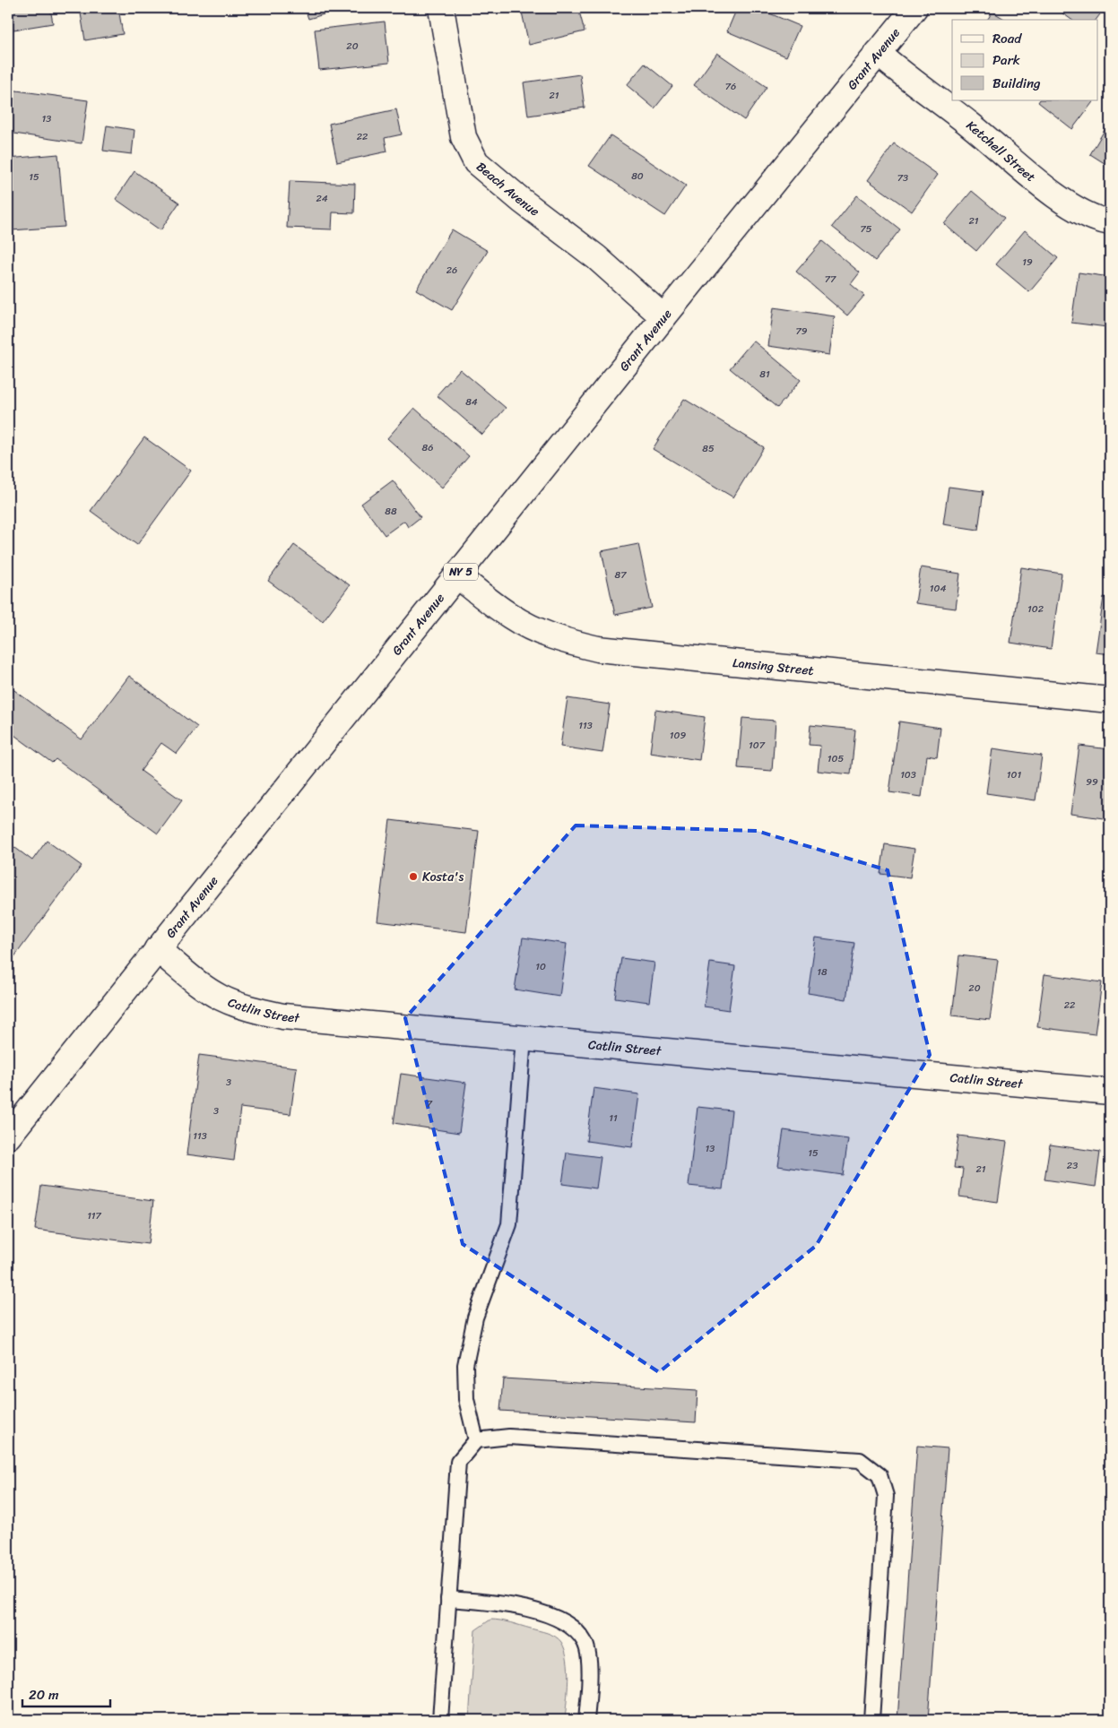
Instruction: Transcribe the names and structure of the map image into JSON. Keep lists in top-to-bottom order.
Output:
{
  "streets": {
    "main road": [
      "Grant Avenue",
      "Ketchell Street",
      "Beach Avenue",
      "NY 5",
      "Lansing Street",
      "Catlin Street"
    ]
  },
  "crossings": [
    ["Grant Avenue", "Ketchell Street"],
    ["Grant Avenue", "Beach Avenue"],
    ["Grant Avenue", "Lansing Street"],
    ["Grant Avenue", "Catlin Street"]
  ],
  "places": ["Kosta's"],
  "house_numbers": [
    "20",
    "76",
    "21",
    "13",
    "22",
    "80",
    "15",
    "73",
    "24",
    "21",
    "75",
    "19",
    "26",
    "77",
    "79",
    "81",
    "84",
    "86",
    "85",
    "88",
    "87",
    "104",
    "102",
    "113",
    "109",
    "107",
    "105",
    "103",
    "101",
    "99",
    "10",
    "18",
    "20",
    "22",
    "3",
    "7",
    "3",
    "11",
    "113",
    "13",
    "15",
    "23",
    "21",
    "117"
  ],
  "legend": ["Road", "Park", "Building"],
  "scale_bar": "20 m"
}
